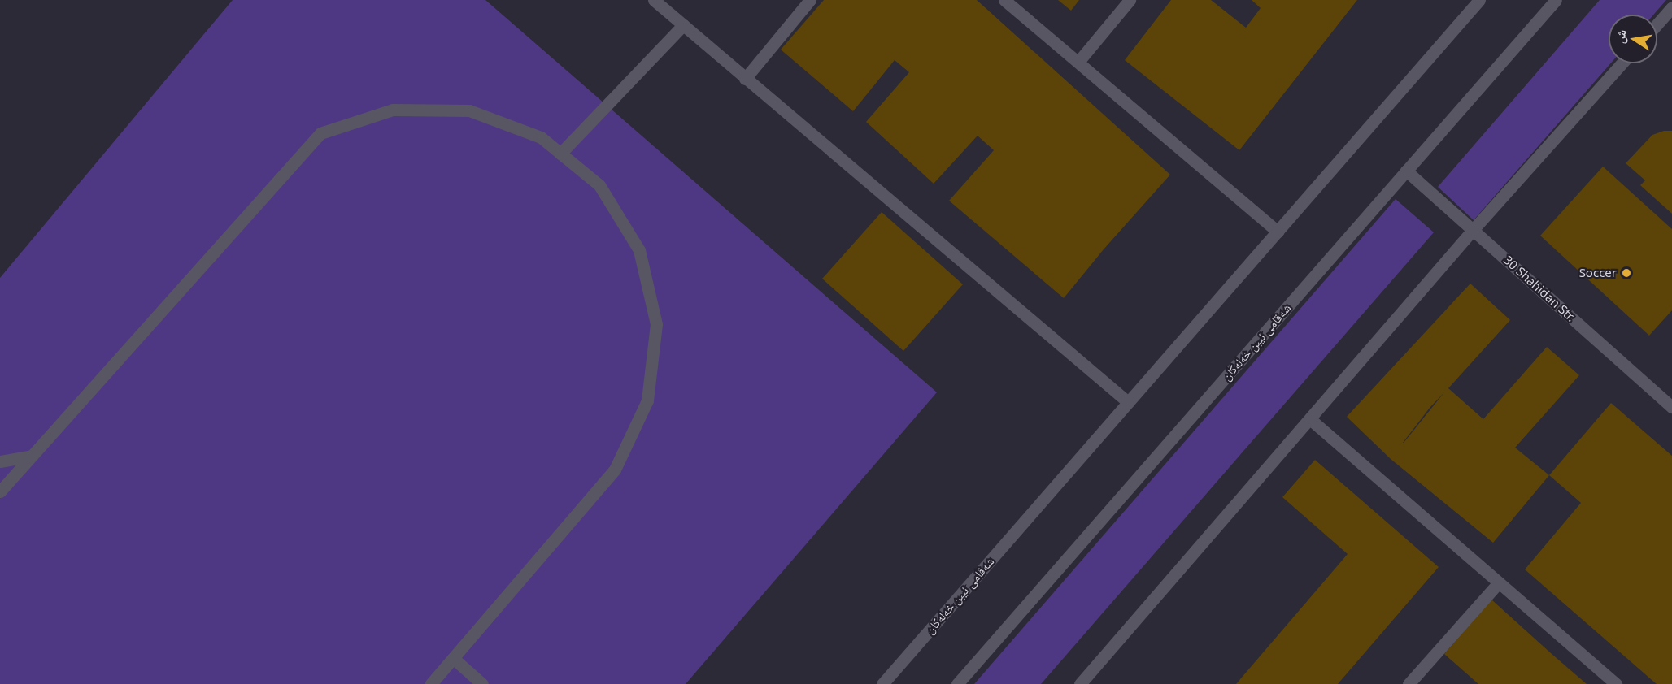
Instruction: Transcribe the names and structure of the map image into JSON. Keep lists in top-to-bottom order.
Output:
{
  "streets": {
    "street": ["30 Shahidan Str.", "شەقامی ئیبن خەلەکان"]
  },
  "crossings": [
    ["30 Shahidan Str.", "شەقامی ئیبن خەلەکان"]
  ],
  "places": ["Soccer"],
  "north": "left"
}
